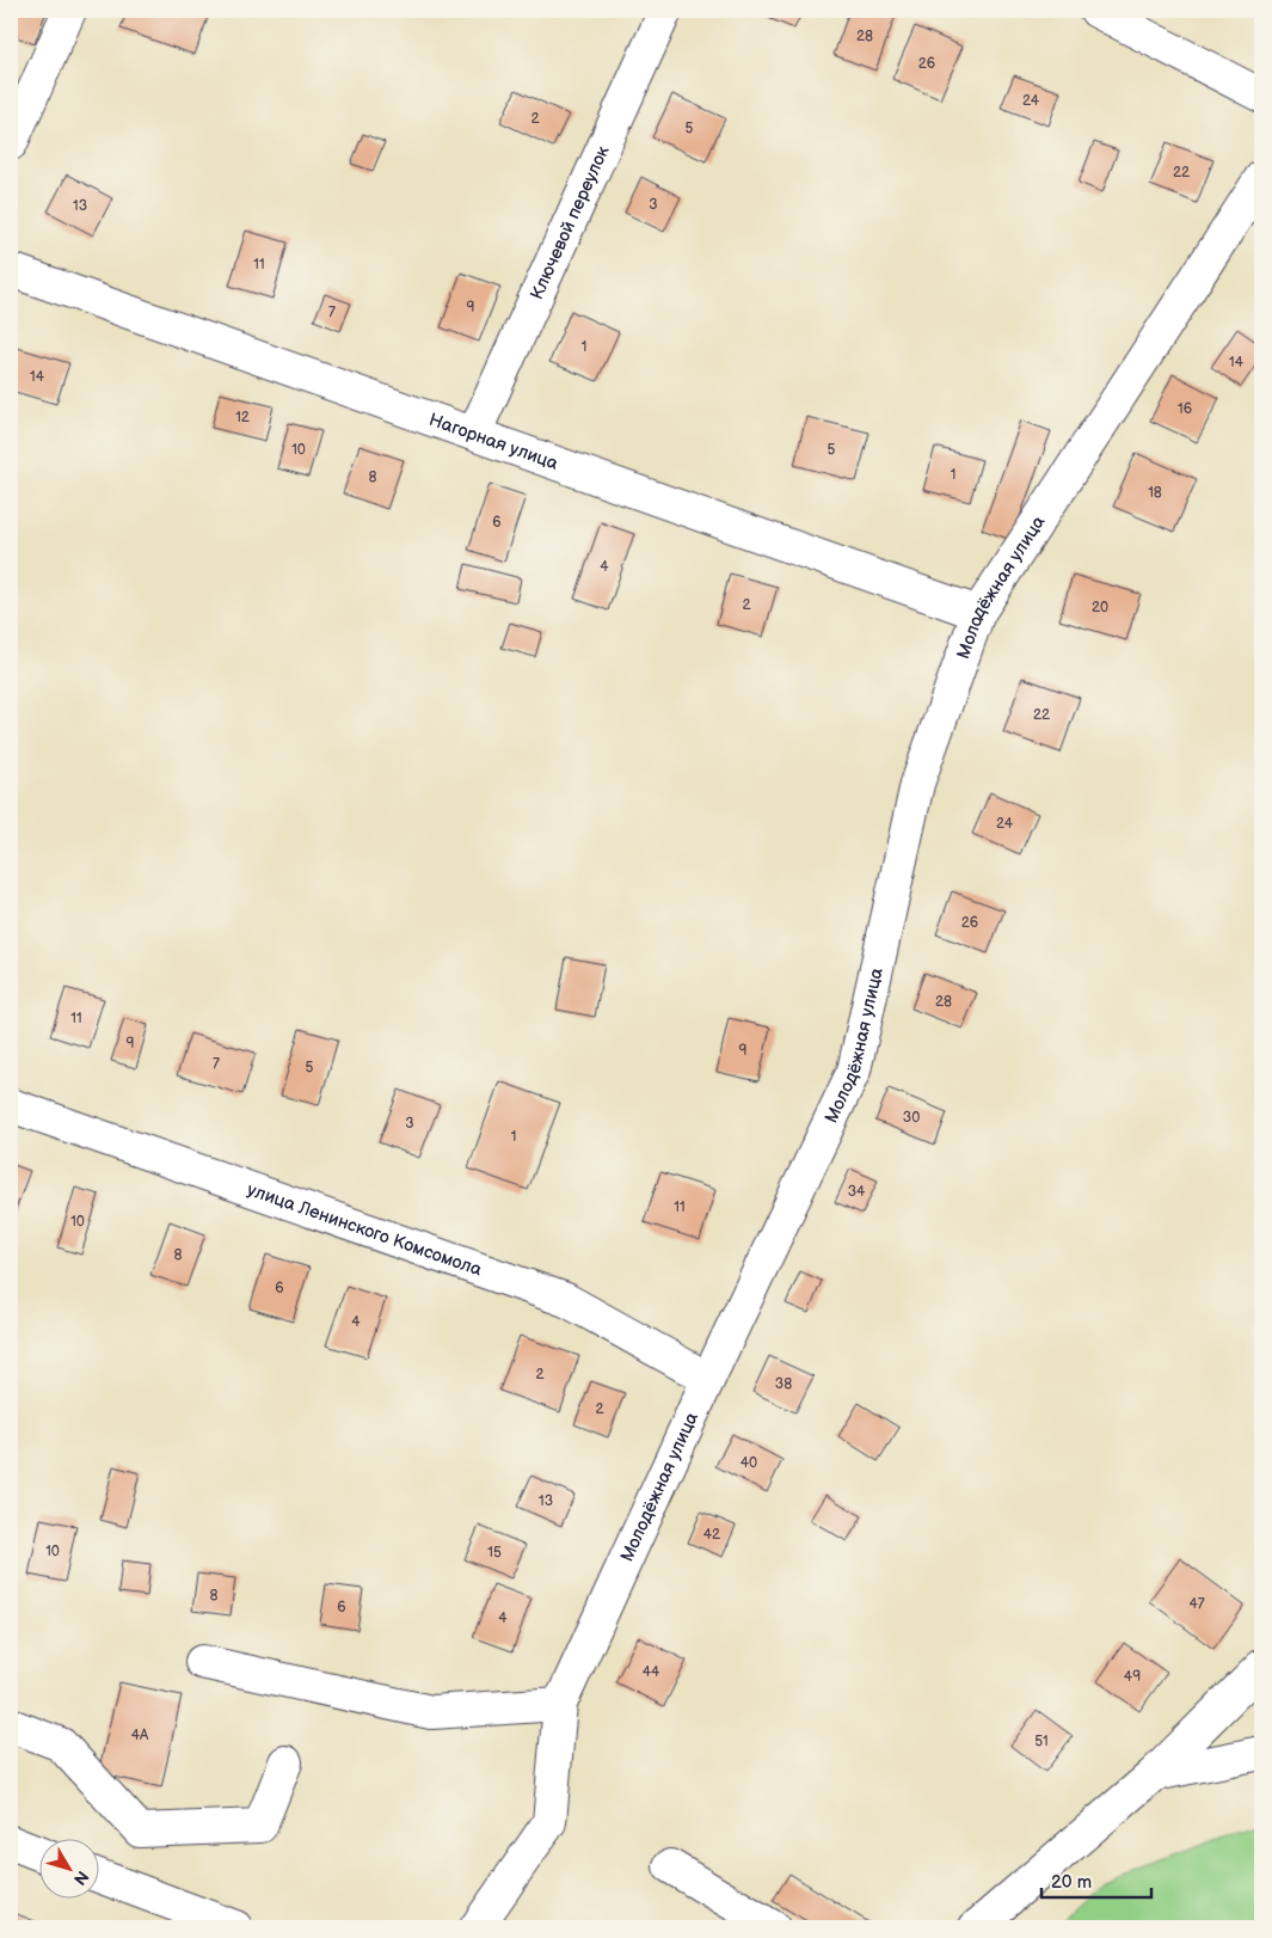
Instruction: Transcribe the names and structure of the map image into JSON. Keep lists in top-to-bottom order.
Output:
{
  "streets": {
    "street": [
      "Ключевой переулок",
      "Нагорная улица",
      "Молодёжная улица",
      "улица Ленинского Комсомола"
    ]
  },
  "crossings": [
    ["Ключевой переулок", "Нагорная улица"],
    ["Нагорная улица", "Молодёжная улица"],
    ["Молодёжная улица", "улица Ленинского Комсомола"]
  ],
  "house_numbers": [
    "28",
    "26",
    "24",
    "2",
    "5",
    "22",
    "3",
    "13",
    "11",
    "9",
    "7",
    "1",
    "14",
    "14",
    "16",
    "12",
    "10",
    "5",
    "1",
    "8",
    "18",
    "6",
    "4",
    "2",
    "20",
    "22",
    "24",
    "26",
    "28",
    "11",
    "9",
    "9",
    "7",
    "5",
    "30",
    "3",
    "1",
    "34",
    "11",
    "10",
    "8",
    "6",
    "4",
    "2",
    "38",
    "2",
    "40",
    "13",
    "42",
    "10",
    "15",
    "8",
    "47",
    "6",
    "4",
    "44",
    "49",
    "4А",
    "51"
  ],
  "scale_bar": "20 m",
  "north": "bottom right"
}
